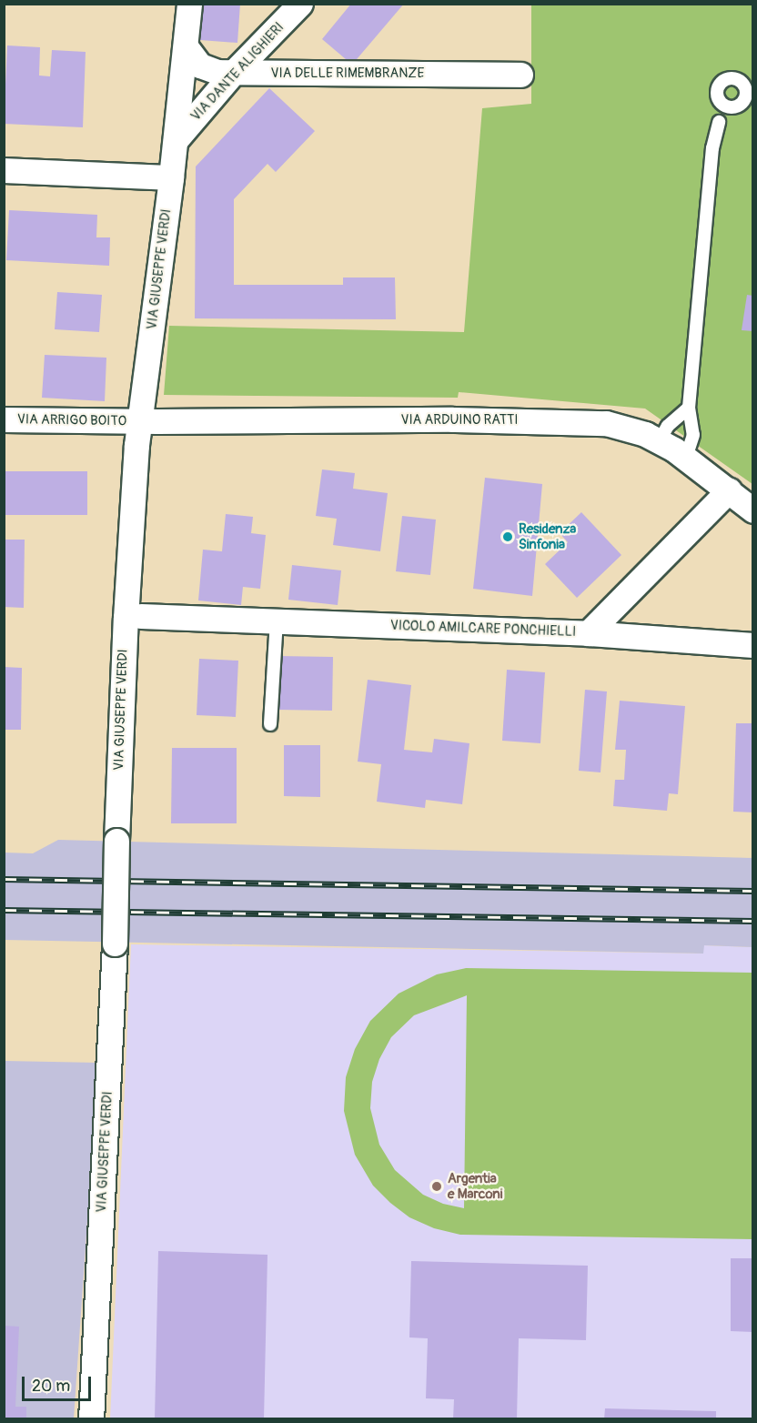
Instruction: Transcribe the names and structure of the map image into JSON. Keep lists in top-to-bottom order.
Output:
{
  "streets": {
    "street": [
      "VIA DANTE ALIGHIERI",
      "VIA DELLE RIMEMBRANZE",
      "VIA GIUSEPPE VERDI",
      "VIA ARRIGO BOITO",
      "VIA ARDUINO RATTI",
      "VICOLO AMILCARE PONCHIELLI"
    ]
  },
  "crossings": [
    ["VIA DANTE ALIGHIERI", "VIA DELLE RIMEMBRANZE"],
    ["VIA DANTE ALIGHIERI", "VIA GIUSEPPE VERDI"],
    ["VIA DELLE RIMEMBRANZE", "VIA GIUSEPPE VERDI"],
    ["VIA GIUSEPPE VERDI", "VIA ARRIGO BOITO"],
    ["VIA GIUSEPPE VERDI", "VIA ARDUINO RATTI"],
    ["VIA ARRIGO BOITO", "VIA ARDUINO RATTI"],
    ["VIA ARDUINO RATTI", "VICOLO AMILCARE PONCHIELLI"]
  ],
  "places": ["Residenza Sinfonia", "Argentia e Marconi"],
  "scale_bar": "20 m"
}
